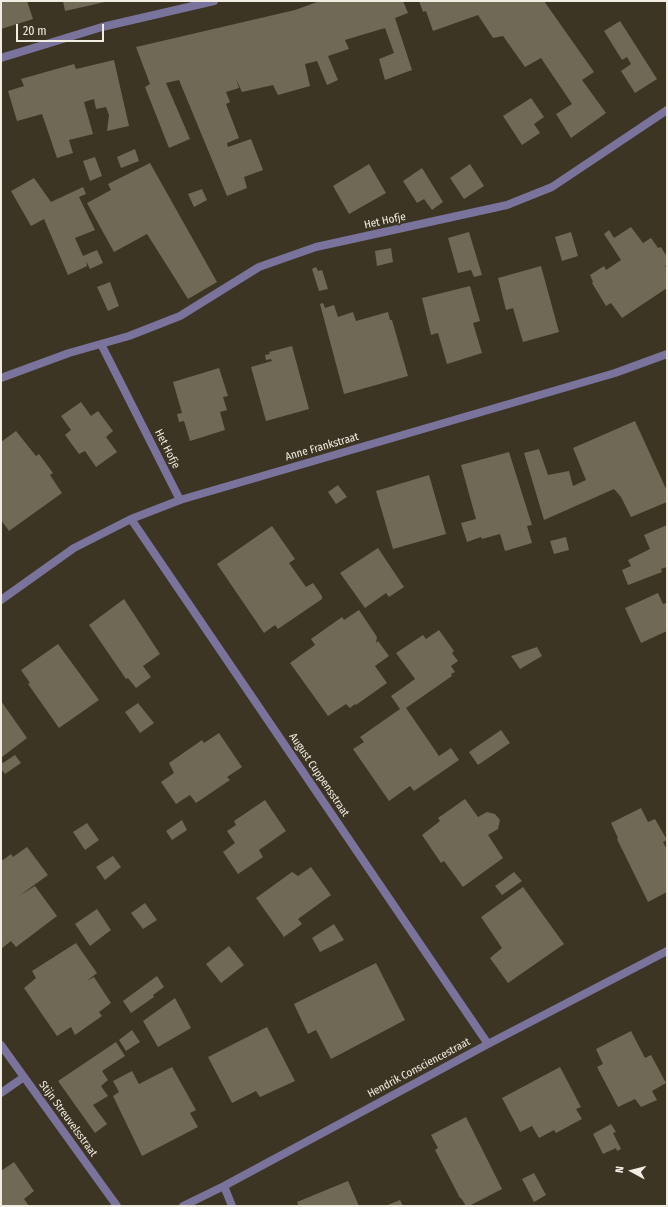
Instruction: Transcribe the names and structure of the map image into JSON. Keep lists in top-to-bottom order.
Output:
{
  "streets": {
    "street": [
      "Het Hofje",
      "Anne Frankstraat",
      "August Cuppensstraat",
      "Hendrik Consciencestraat",
      "Stijn Streuvelsstraat"
    ]
  },
  "crossings": [
    ["Het Hofje", "Anne Frankstraat"],
    ["Anne Frankstraat", "August Cuppensstraat"],
    ["August Cuppensstraat", "Hendrik Consciencestraat"]
  ],
  "scale_bar": "20 m",
  "north": "left"
}
